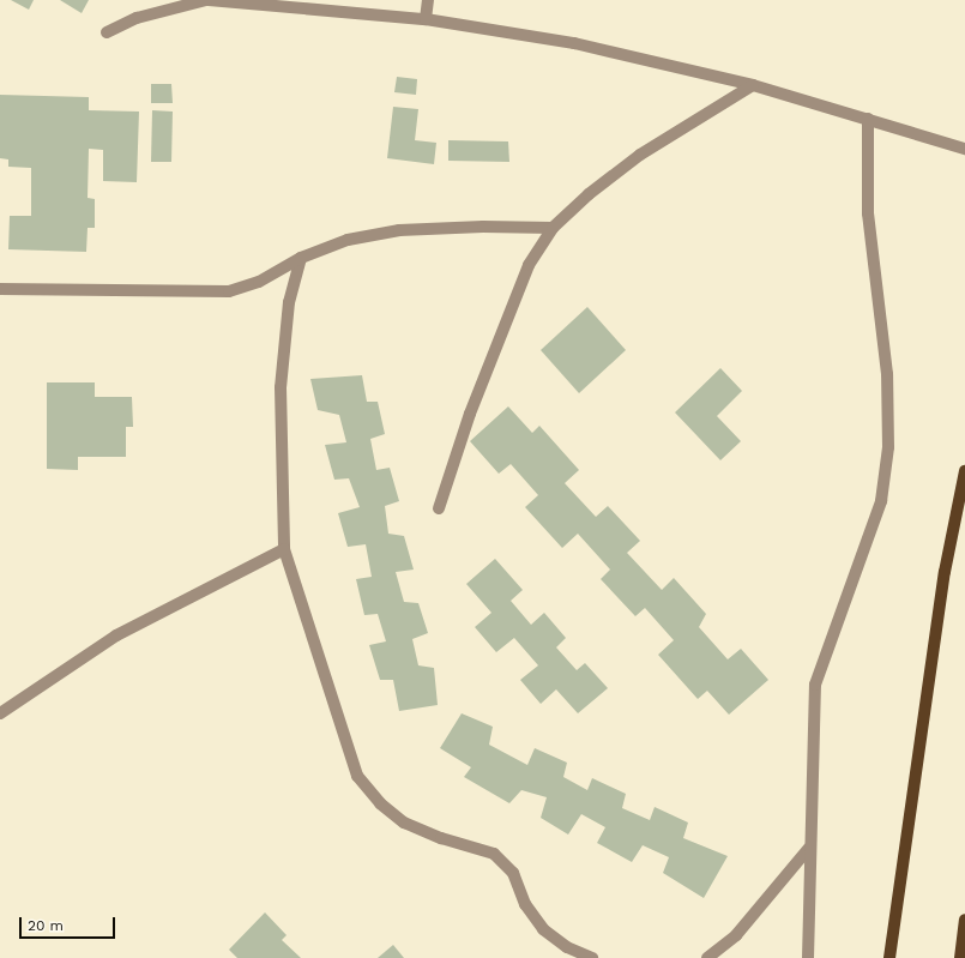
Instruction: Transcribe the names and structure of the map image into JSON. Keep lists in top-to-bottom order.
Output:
{
  "scale_bar": "20 m"
}
